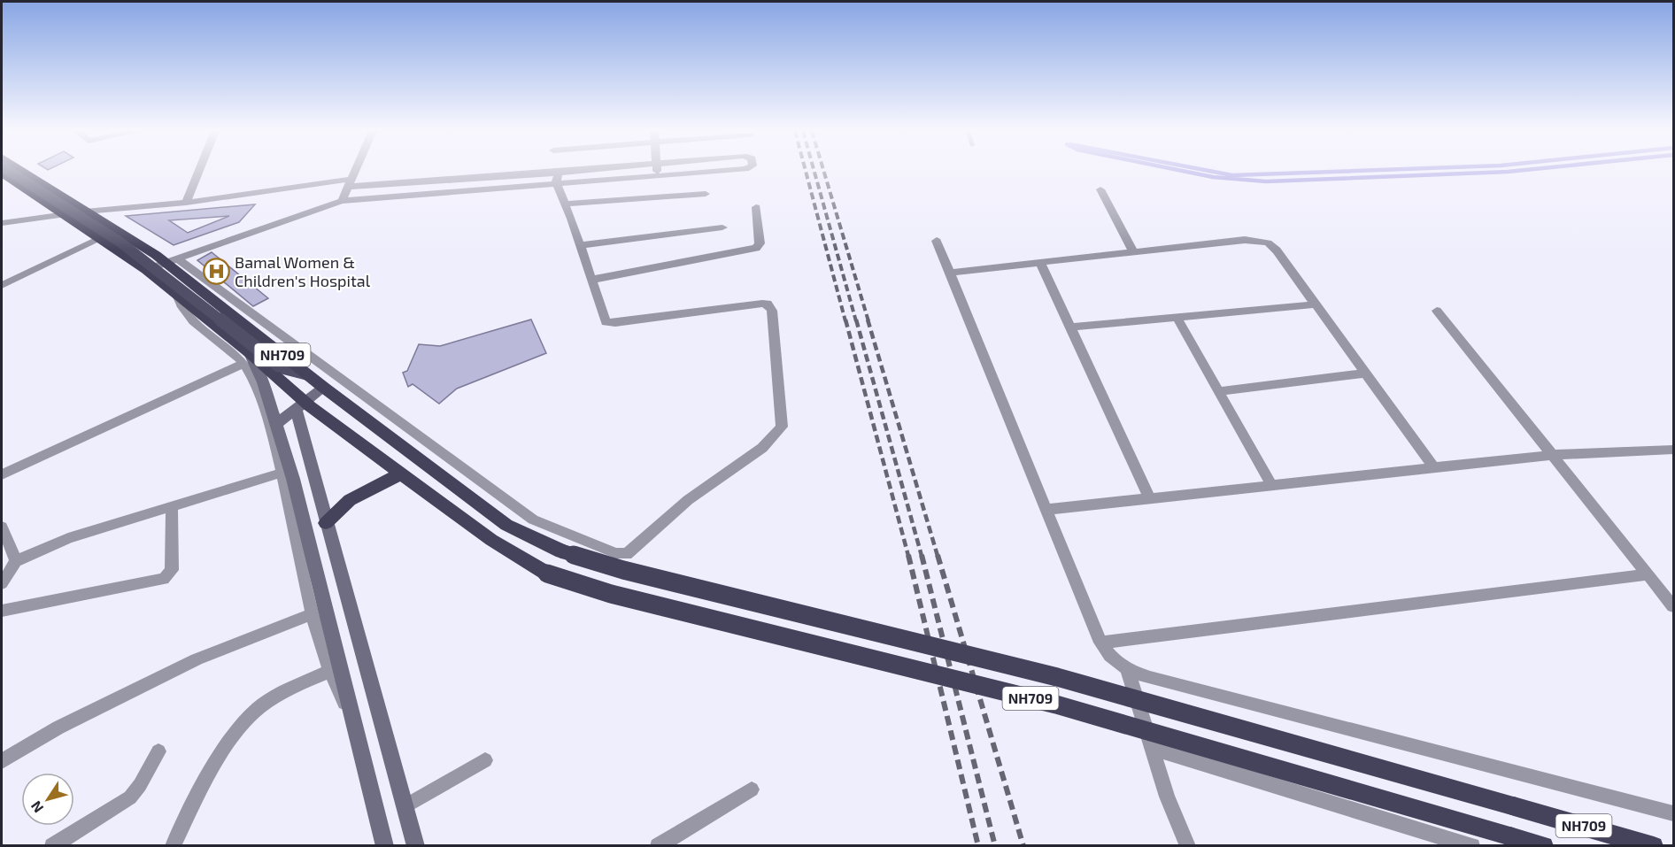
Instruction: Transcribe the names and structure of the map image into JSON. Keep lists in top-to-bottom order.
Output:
{
  "streets": {
    "highway": ["NH709"]
  },
  "places": {
    "hospital": ["Bamal Women & Children's Hospital"]
  },
  "north": "bottom left"
}
